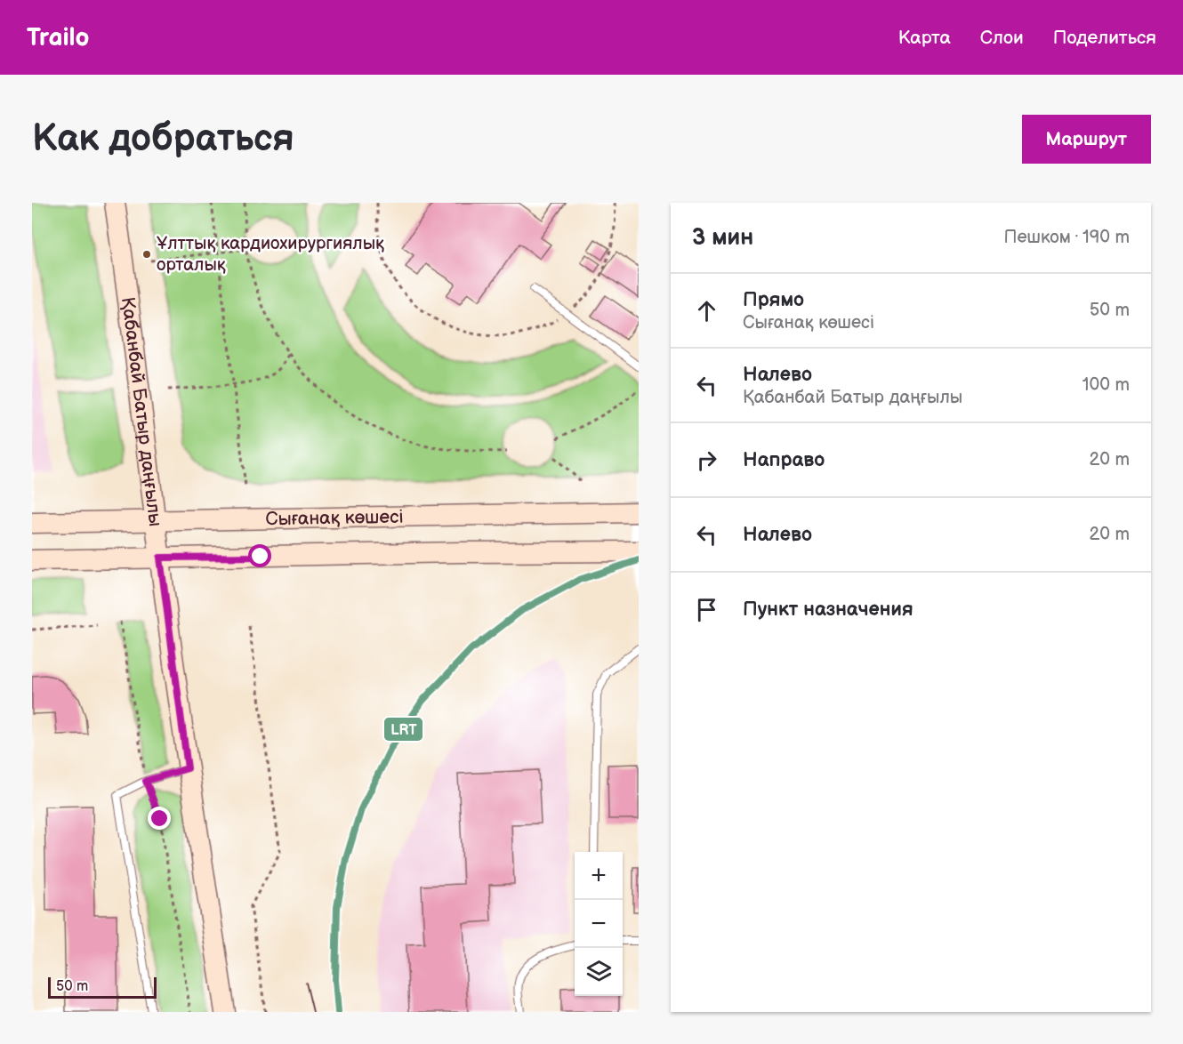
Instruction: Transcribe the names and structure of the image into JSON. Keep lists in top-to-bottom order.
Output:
{
  "streets": {
    "main road": ["Қабанбай Батыр даңғылы", "Сығанақ көшесі"]
  },
  "crossings": [
    ["Қабанбай Батыр даңғылы", "Сығанақ көшесі"]
  ],
  "places": ["Ұлттық кардиохирургиялық орталық"],
  "lines": ["transit line LRT"],
  "scale_bar": "50 m",
  "page": {
    "header": "Trailo",
    "nav": ["Карта", "Слои", "Поделиться"],
    "buttons": "Маршрут",
    "title": "Как добраться",
    "heading": ["3 мин", "Пешком · 190 m"],
    "list": [
      ["Прямо", "Сығанақ көшесі", "50 m"],
      ["Налево", "Қабанбай Батыр даңғылы", "100 m"],
      ["Направо", "20 m"],
      ["Налево", "20 m"],
      "Пункт назначения"
    ],
    "map_buttons": ["+", "−"],
    "scale": "50 m"
  }
}
